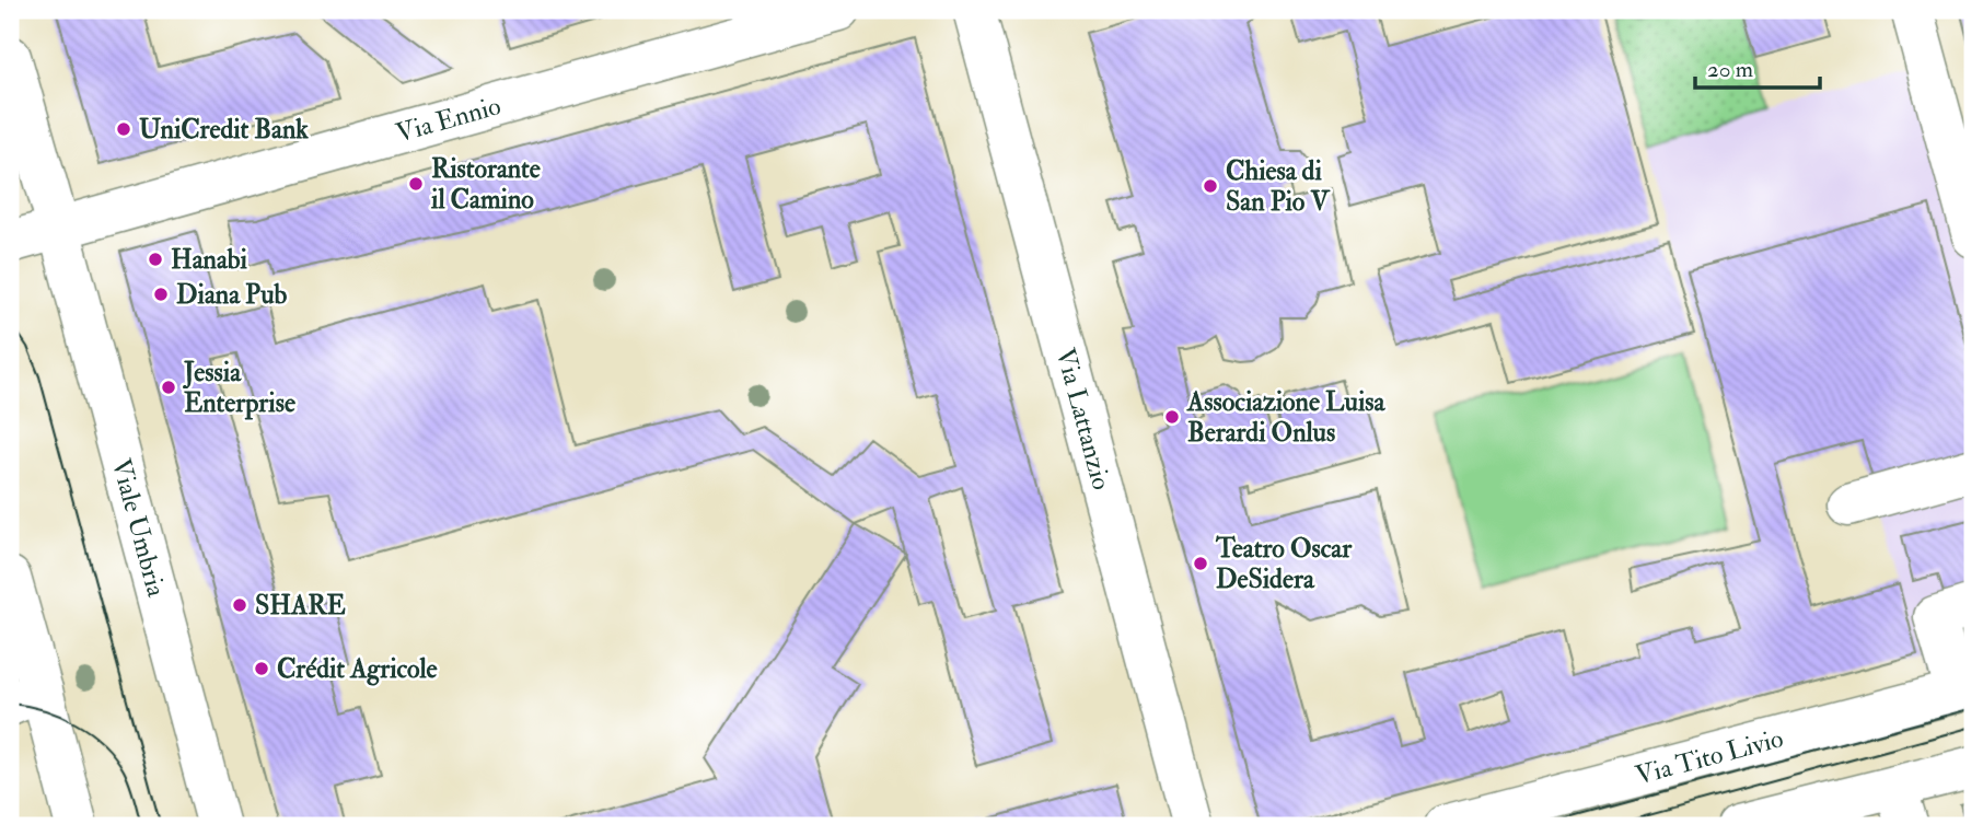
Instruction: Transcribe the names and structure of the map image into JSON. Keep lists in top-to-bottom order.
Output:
{
  "streets": {
    "street": [
      "Via Ennio",
      "Via Lattanzio",
      "Viale Umbria",
      "Via Tito Livio"
    ]
  },
  "crossings": [
    ["Via Ennio", "Viale Umbria"]
  ],
  "places": [
    "UniCredit Bank",
    "Ristorante il Camino",
    "Chiesa di San Pio V",
    "Hanabi",
    "Diana Pub",
    "Jessia Enterprise",
    "Associazione Luisa Berardi Onlus",
    "Teatro Oscar DeSidera",
    "SHARE",
    "Crédit Agricole"
  ],
  "scale_bar": "20 m"
}
